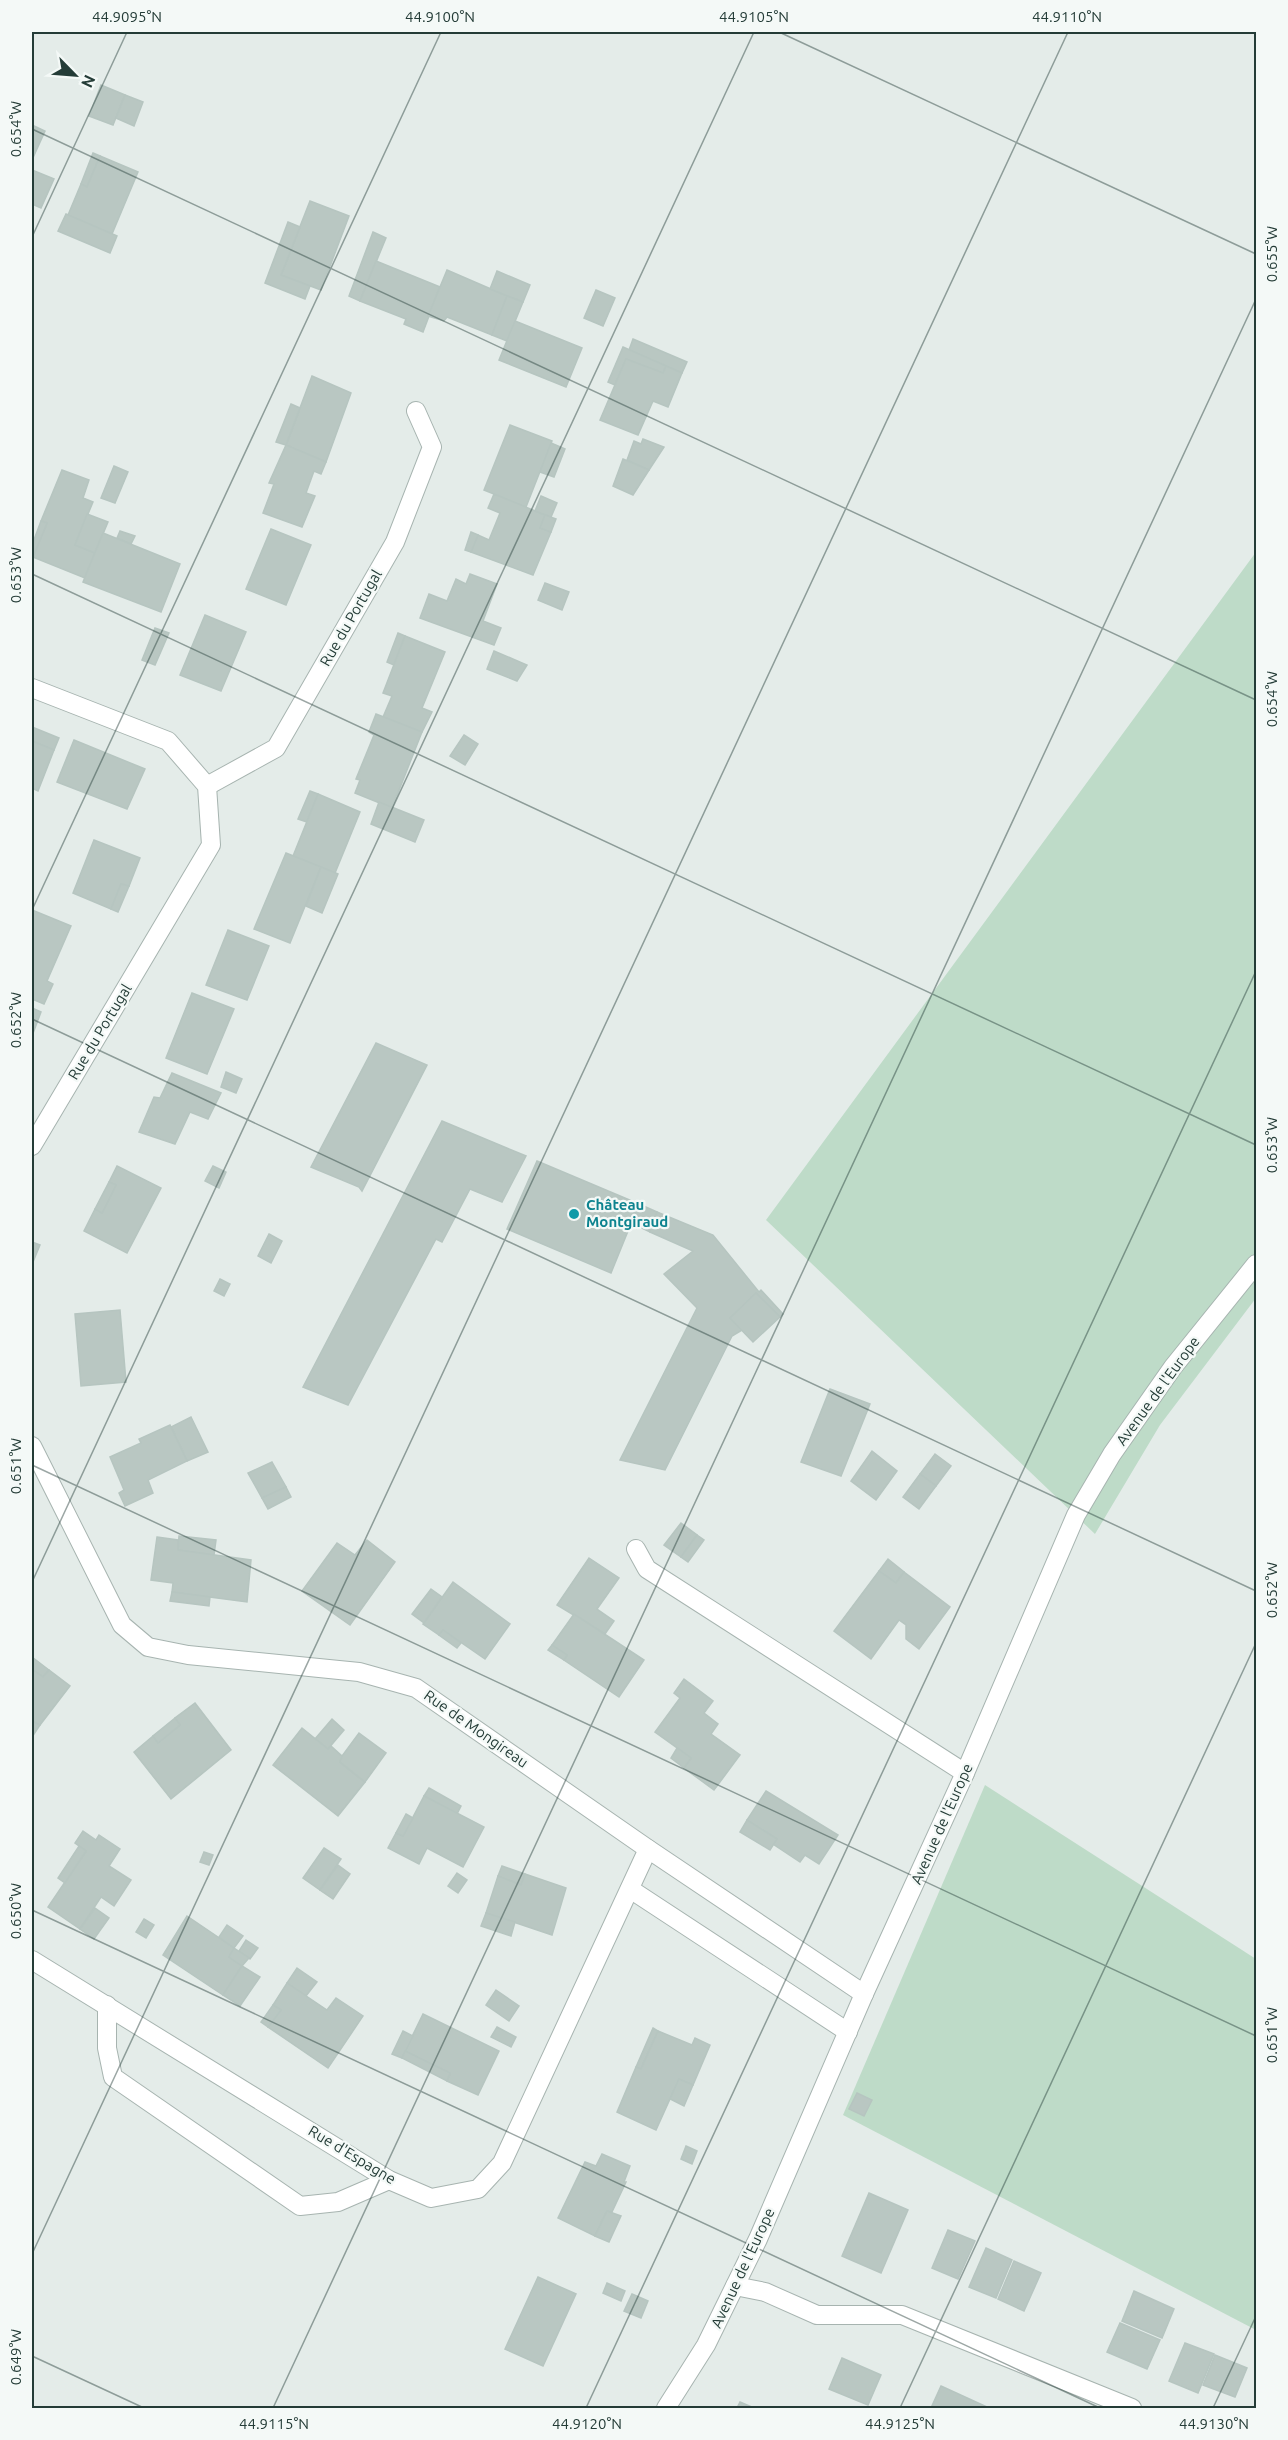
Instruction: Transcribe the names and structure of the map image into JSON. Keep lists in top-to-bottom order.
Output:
{
  "streets": {
    "street": [
      "Rue du Portugal",
      "Avenue de l'Europe",
      "Rue de Mongireau",
      "Rue d'Espagne"
    ]
  },
  "crossings": [
    ["Avenue de l'Europe", "Rue de Mongireau"],
    ["Rue de Mongireau", "Rue d'Espagne"]
  ],
  "places": ["Château Montgiraud"],
  "north": "bottom right",
  "coordinates": [
    "44.9095°N",
    "44.9100°N",
    "44.9105°N",
    "44.9110°N",
    "0.654°W",
    "0.655°W",
    "0.653°W",
    "0.652°W",
    "0.651°W",
    "0.650°W",
    "0.649°W",
    "44.9115°N",
    "44.9120°N",
    "44.9125°N",
    "44.9130°N"
  ]
}
